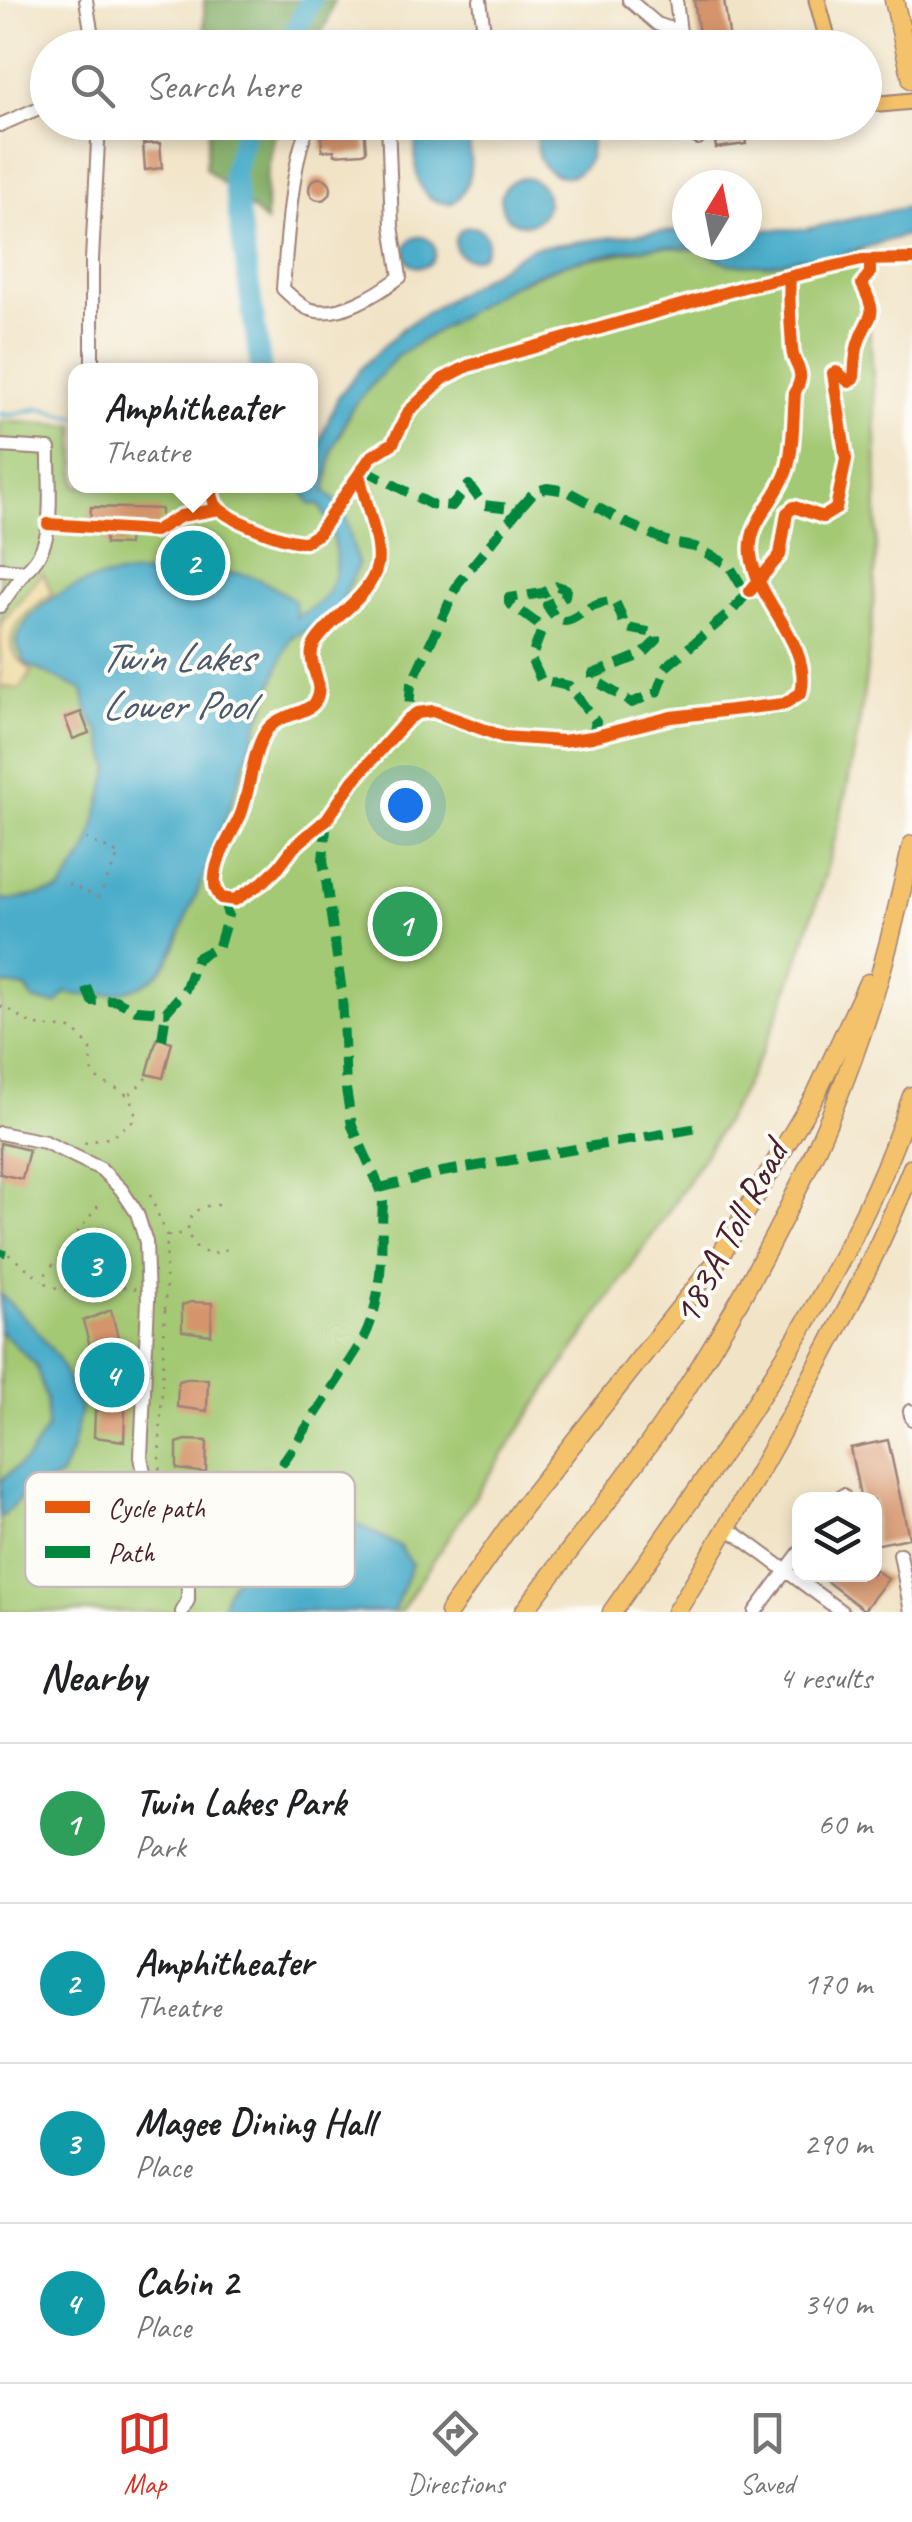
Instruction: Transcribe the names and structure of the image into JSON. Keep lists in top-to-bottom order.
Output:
{
  "streets": {
    "highway": ["183A Toll Road"]
  },
  "water": ["Twin Lakes Lower Pool"],
  "legend": ["Cycle path", "Path"],
  "north": "top",
  "page": {
    "search": "Search here",
    "popup": ["Amphitheater", "Theatre"],
    "pins": [
      "2",
      "1",
      "3",
      "4"
    ],
    "heading": ["Nearby", "4 results"],
    "list": [
      {
        "mark": "1",
        "name": "Twin Lakes Park",
        "note": "Park",
        "value": "60 m"
      },
      {
        "mark": "2",
        "name": "Amphitheater",
        "note": "Theatre",
        "value": "170 m"
      },
      {
        "mark": "3",
        "name": "Magee Dining Hall",
        "note": "Place",
        "value": "290 m"
      },
      {
        "mark": "4",
        "name": "Cabin 2",
        "note": "Place",
        "value": "340 m"
      }
    ],
    "nav": ["Map", "Directions", "Saved"]
  }
}
